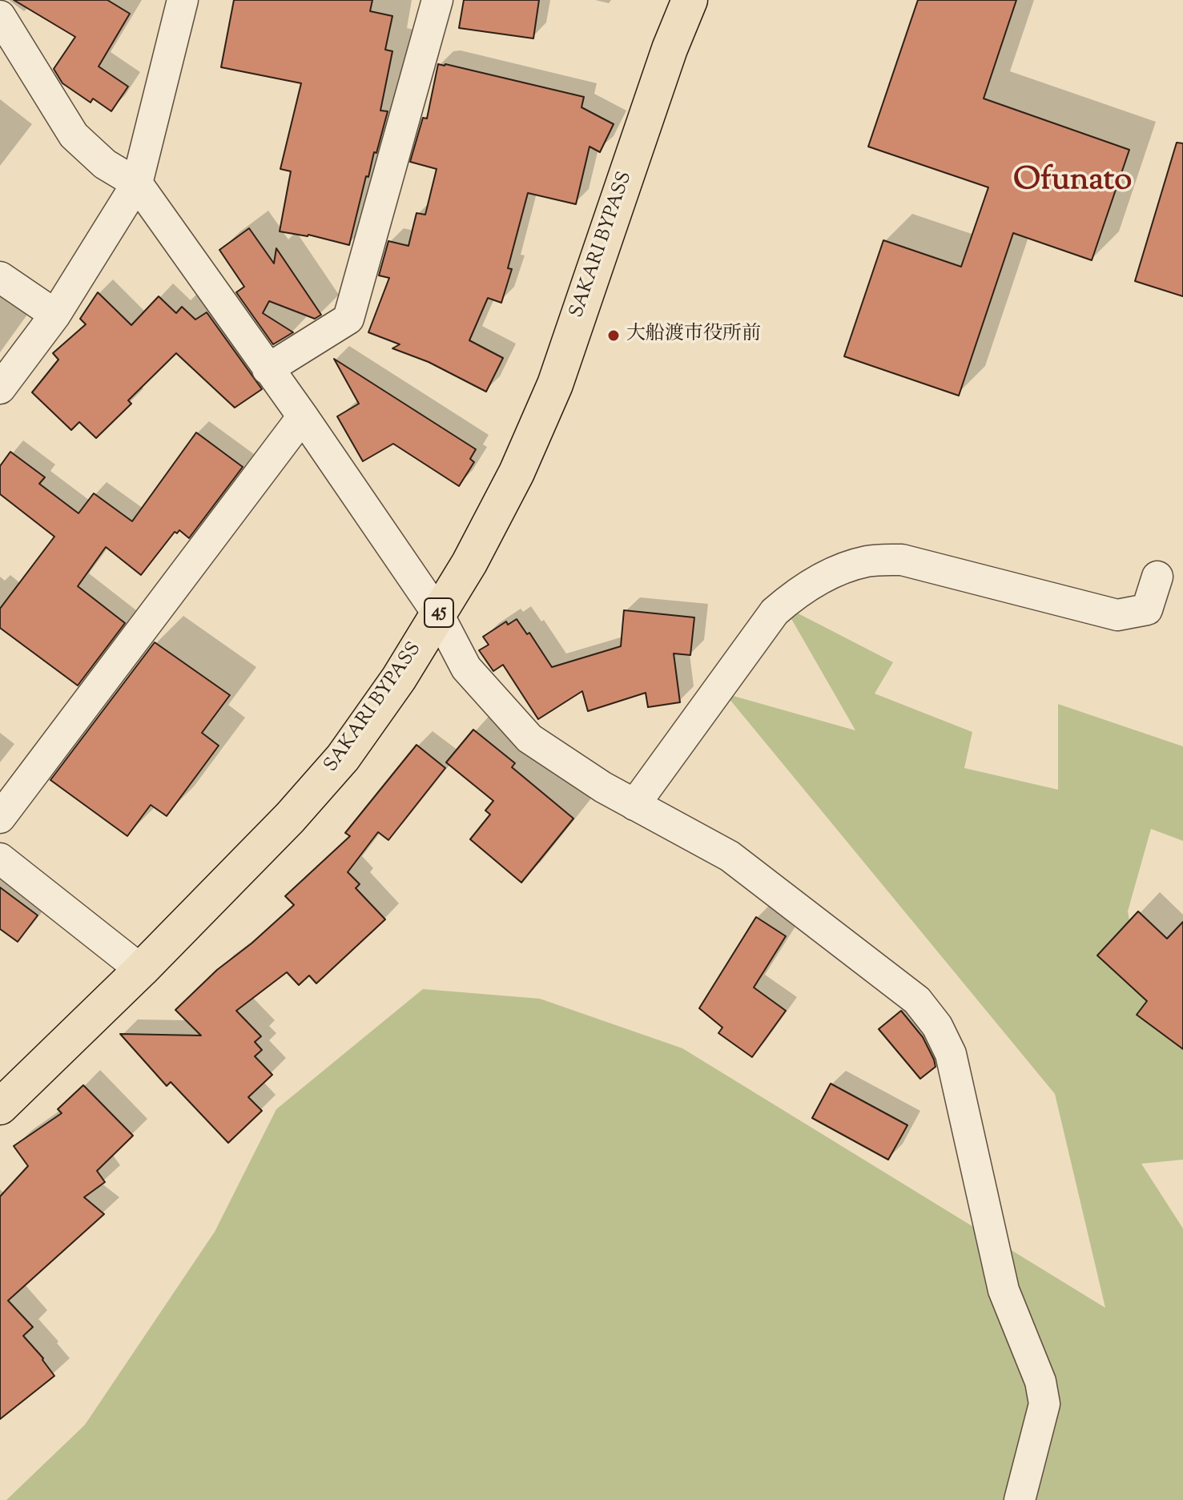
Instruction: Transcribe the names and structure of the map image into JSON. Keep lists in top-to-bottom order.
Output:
{
  "streets": {
    "highway": ["SAKARI BYPASS", "45"]
  },
  "districts": ["Ofunato"],
  "places": ["大船渡市役所前"]
}
